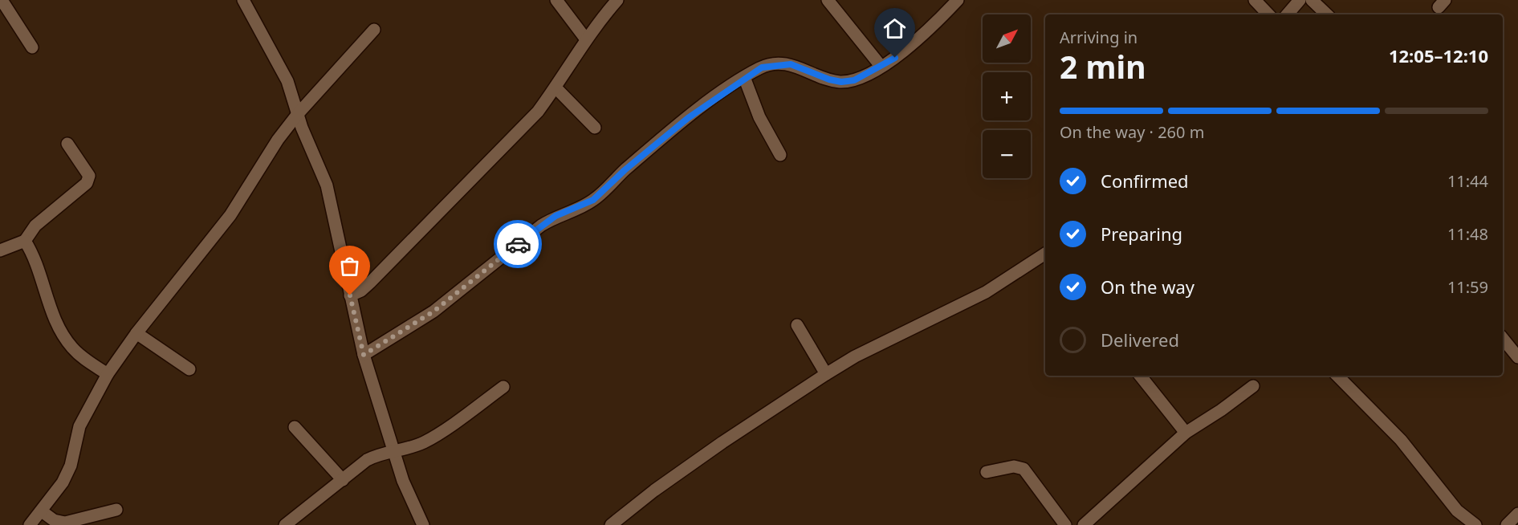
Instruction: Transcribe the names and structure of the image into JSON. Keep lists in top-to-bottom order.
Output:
{
  "north": "top right",
  "page": {
    "map_buttons": ["+", "−"],
    "heading": ["2 min", "Arriving in", "12:05–12:10"],
    "bar": "On the way · 260 m",
    "list": [
      ["Confirmed", "11:44"],
      ["Preparing", "11:48"],
      ["On the way", "11:59"],
      "Delivered"
    ]
  }
}
